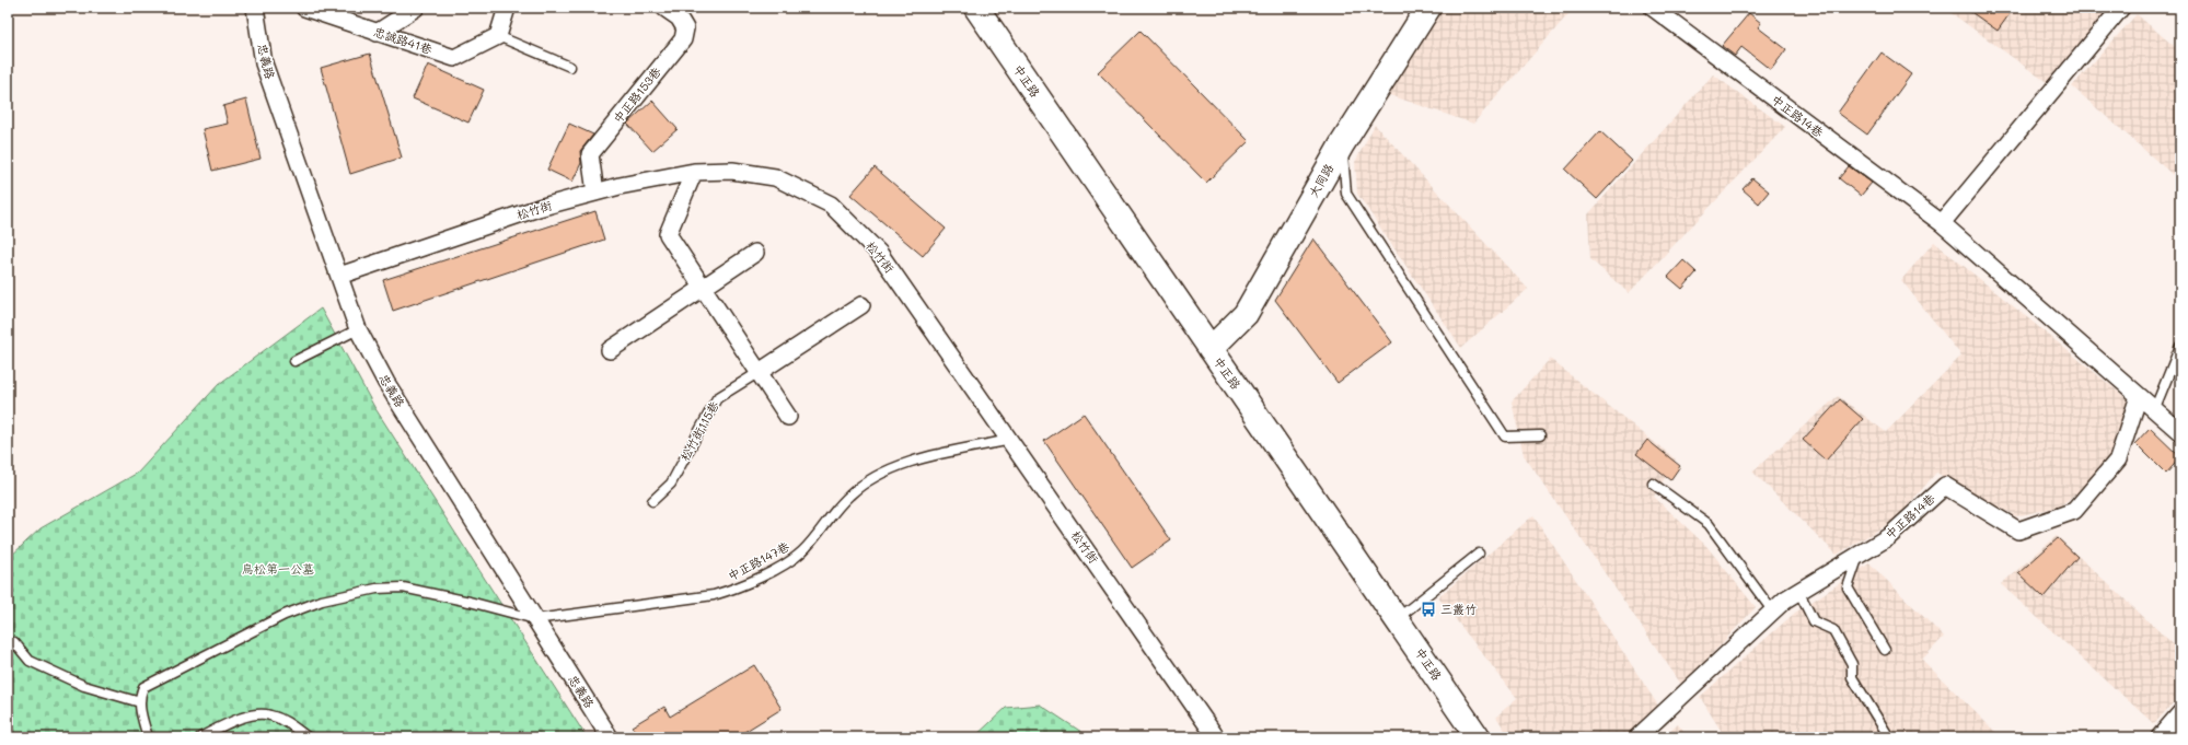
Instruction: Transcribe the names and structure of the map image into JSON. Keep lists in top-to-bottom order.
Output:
{
  "streets": {
    "main road": ["中正路", "大同路"],
    "street": [
      "忠誠路41巷",
      "忠義路",
      "中正路153巷",
      "中正路14巷",
      "松竹街",
      "松竹街115巷"
    ],
    "lane": ["中正路147巷"]
  },
  "crossings": [
    ["忠義路", "松竹街"],
    ["忠義路", "中正路147巷"],
    ["中正路", "大同路"],
    ["中正路153巷", "松竹街"],
    ["松竹街", "中正路147巷"]
  ],
  "parks": ["鳥松第一公墓"],
  "places": {
    "bus stop": ["三叢竹"]
  }
}
